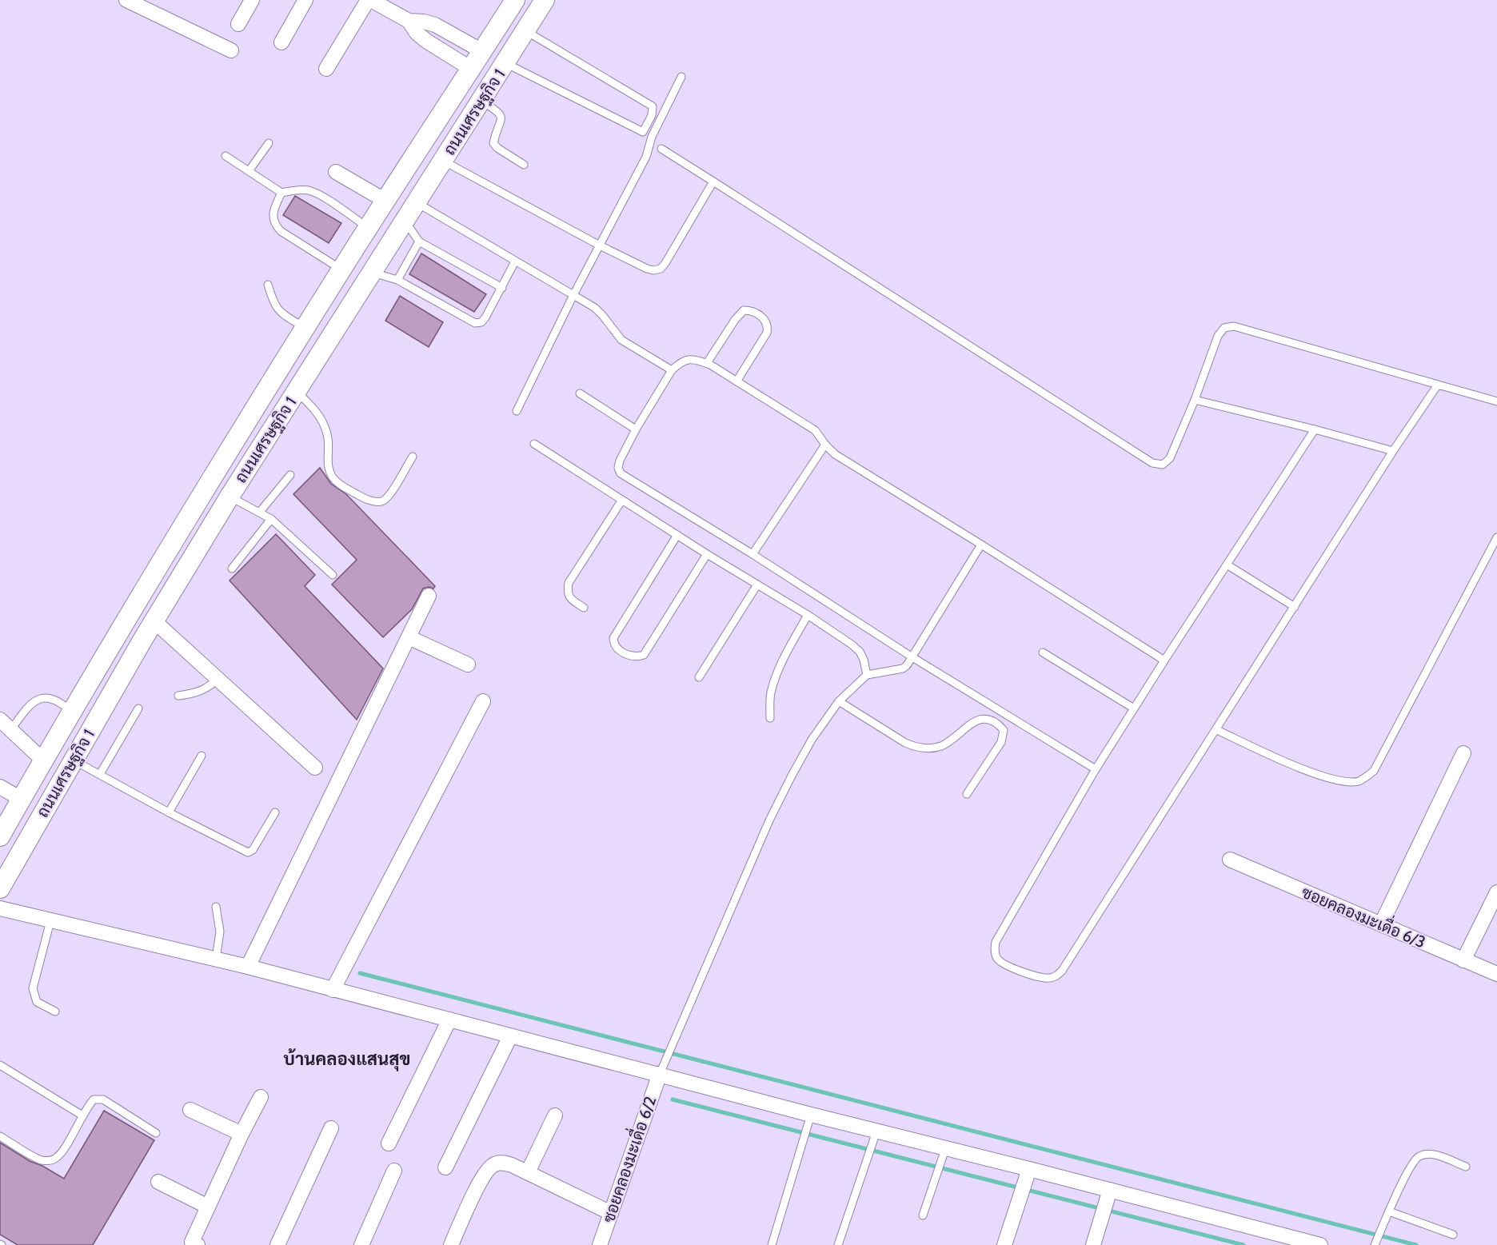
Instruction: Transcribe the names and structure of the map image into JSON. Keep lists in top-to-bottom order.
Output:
{
  "streets": {
    "main road": ["ถนนเศรษฐกิจ 1"],
    "street": ["ซอยคลองมะเดื่อ 6/3", "ซอยคลองมะเดื่อ 6/2"]
  },
  "districts": ["บ้านคลองแสนสุข"]
}
